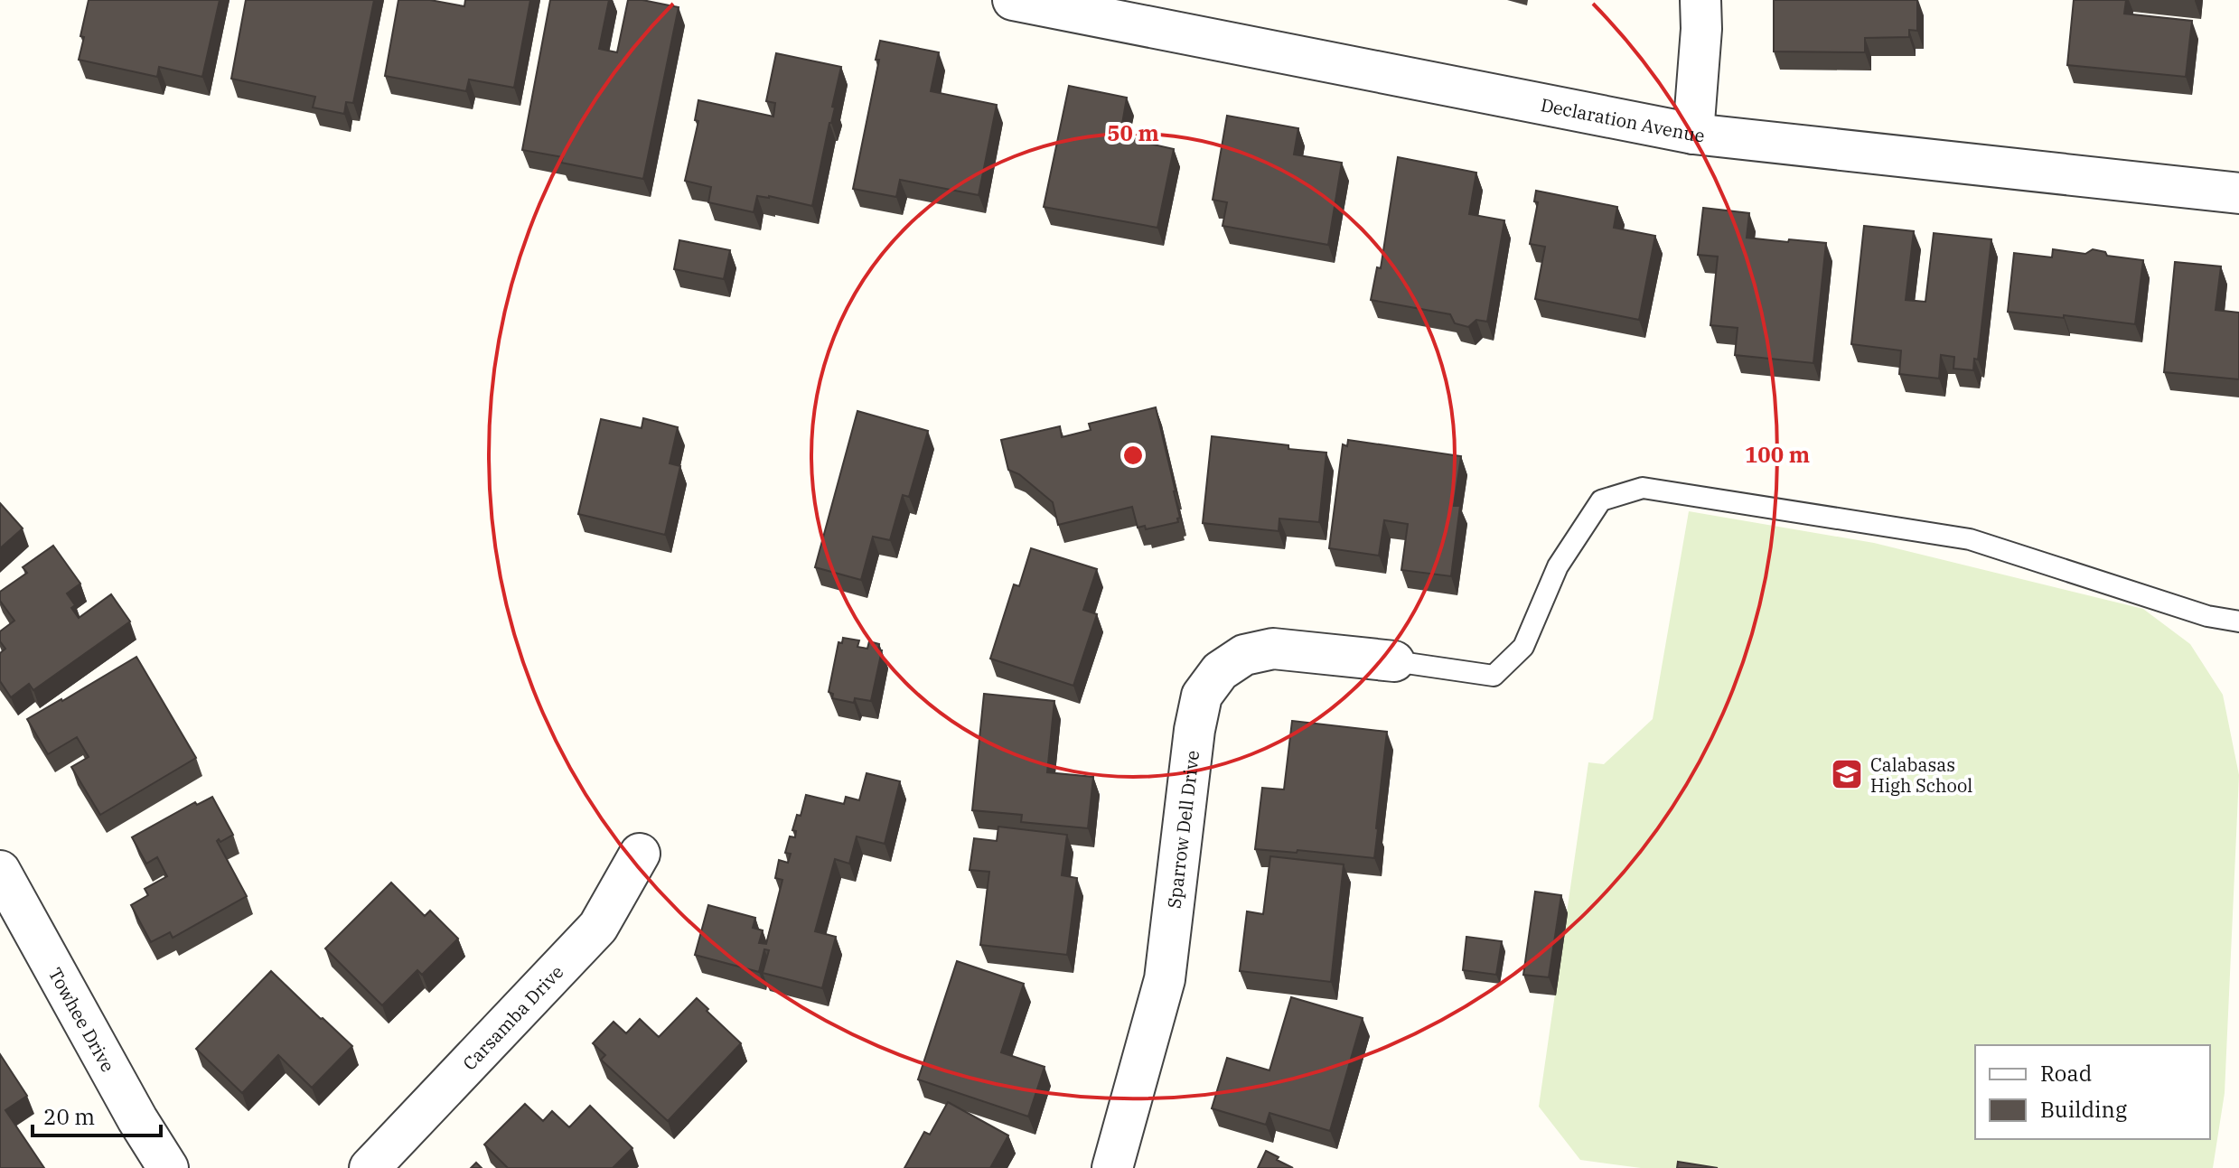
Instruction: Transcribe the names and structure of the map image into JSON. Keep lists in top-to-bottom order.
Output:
{
  "streets": {
    "street": [
      "Declaration Avenue",
      "Sparrow Dell Drive",
      "Carsamba Drive",
      "Towhee Drive"
    ]
  },
  "places": {
    "school or university": ["Calabasas High School"]
  },
  "legend": ["Road", "Building"],
  "scale_bar": "20 m",
  "rings": ["50 m", "100 m"]
}
